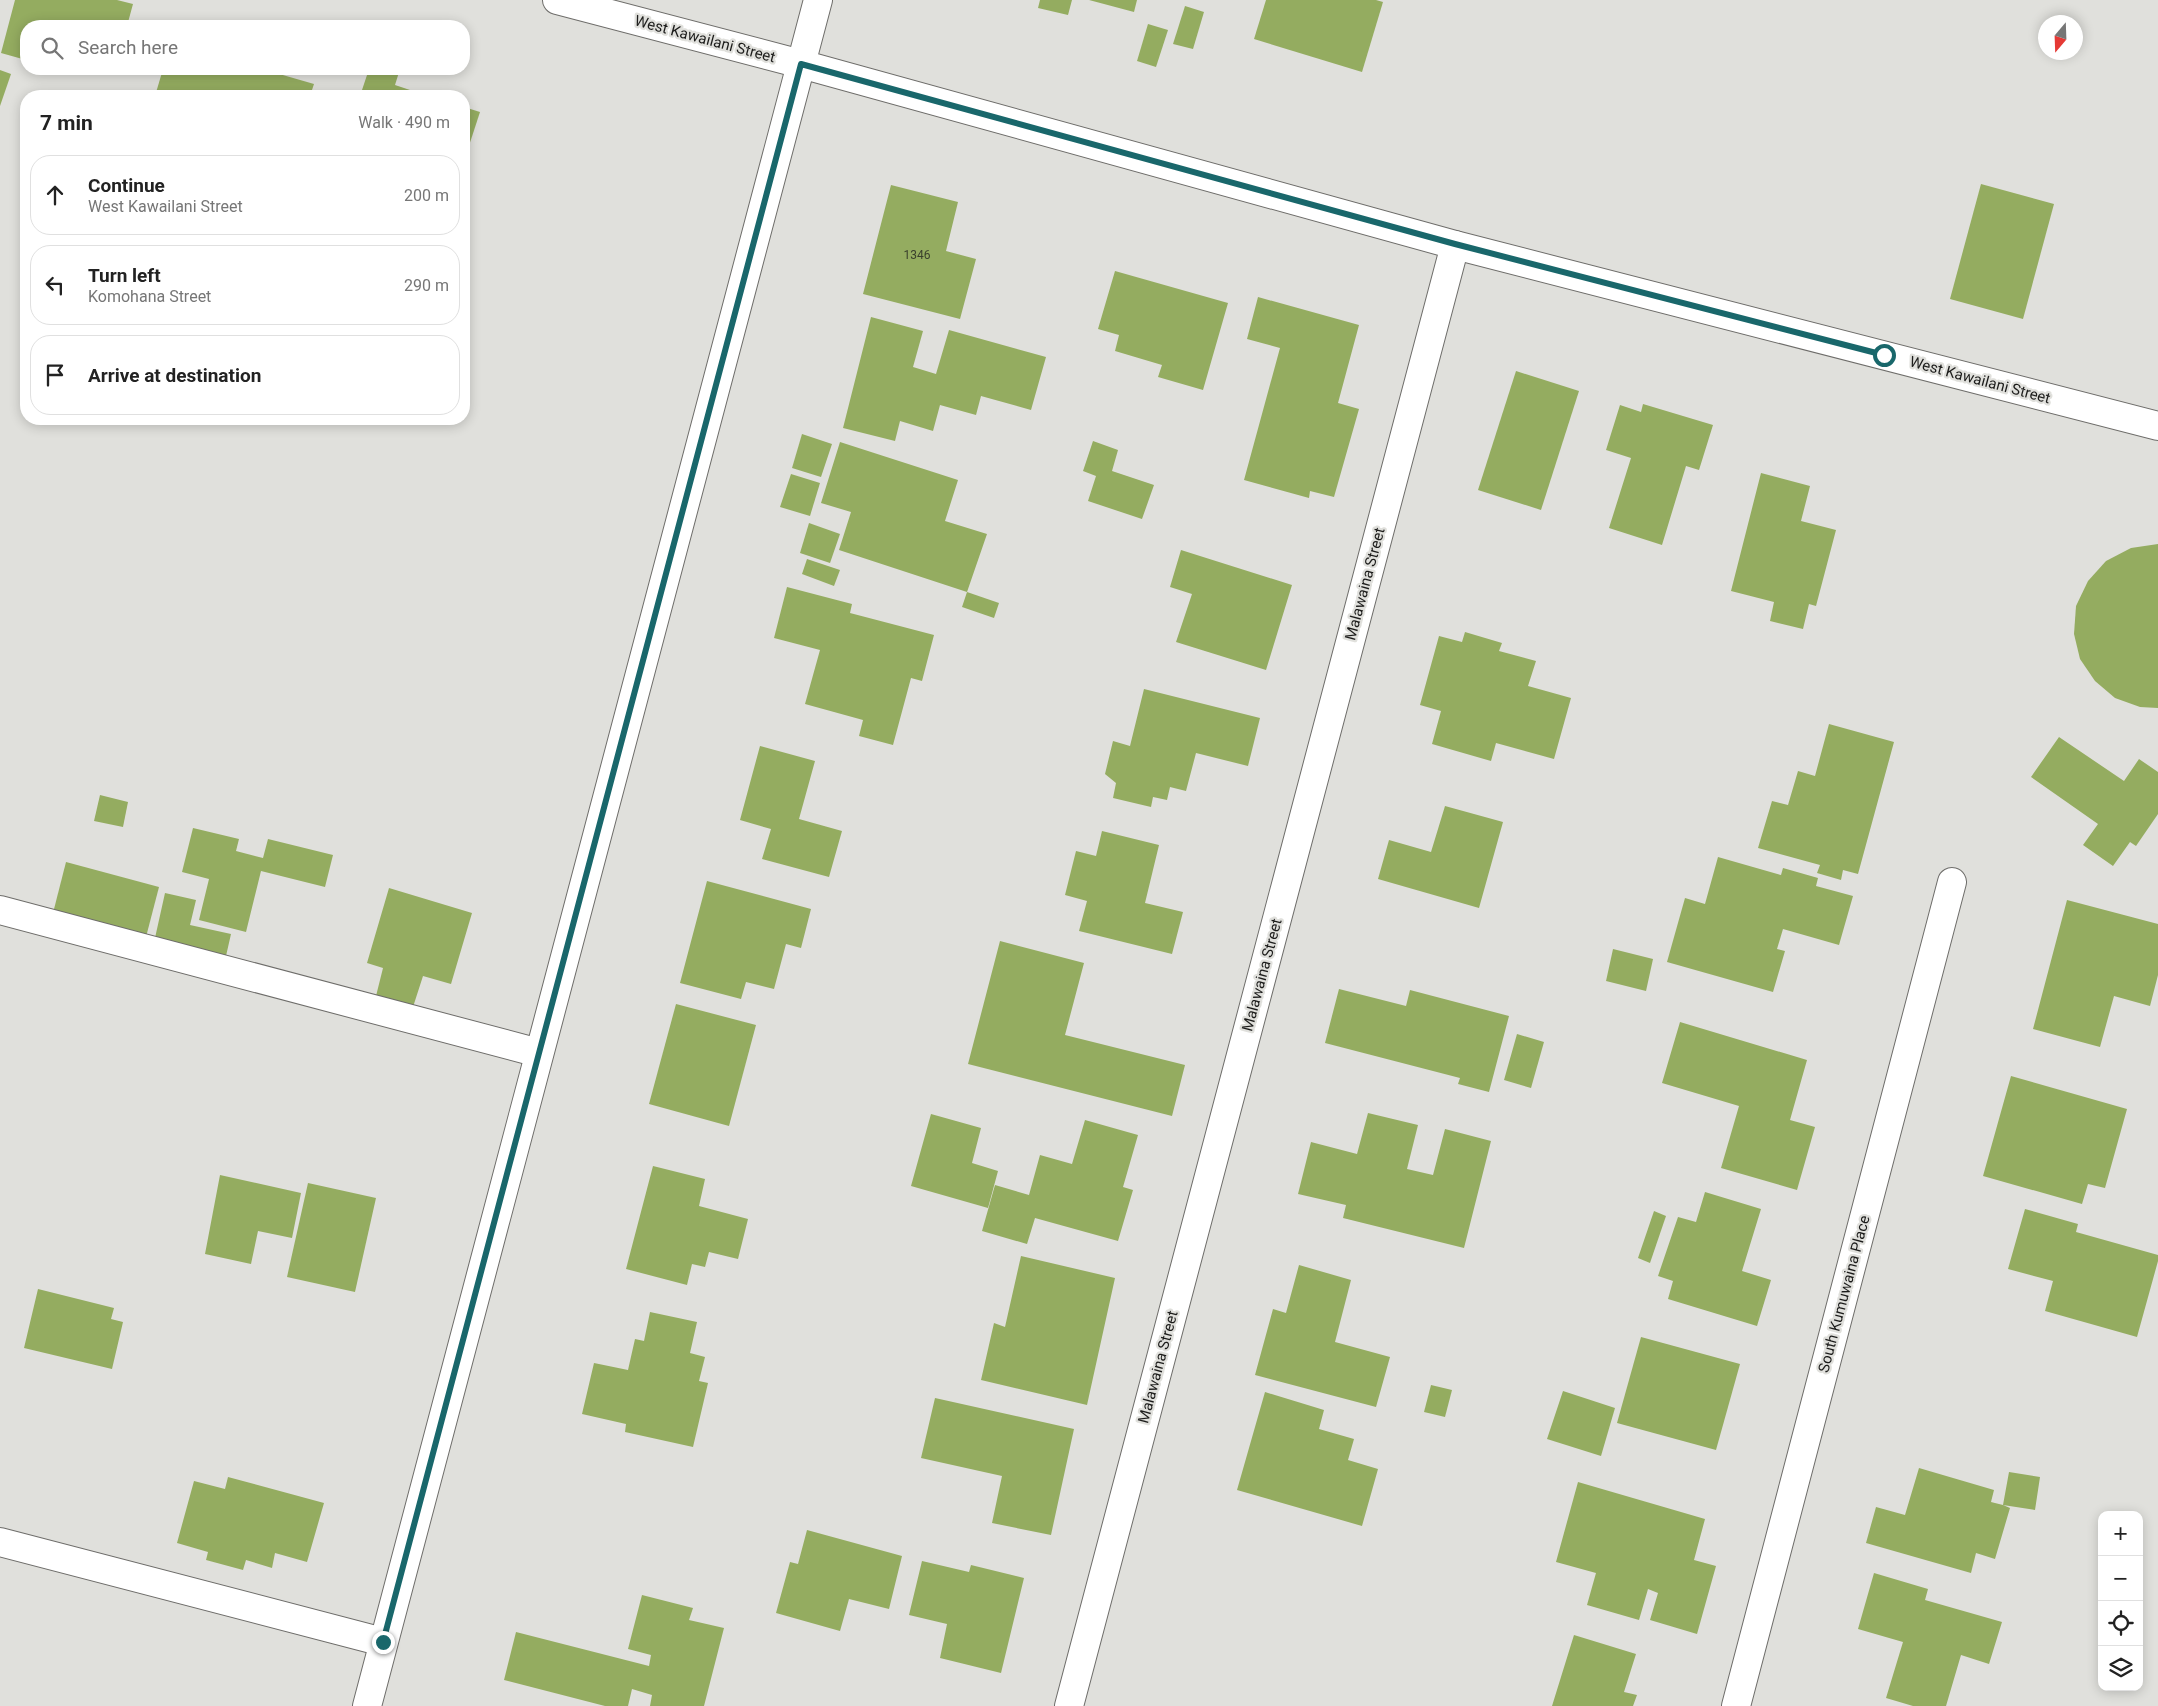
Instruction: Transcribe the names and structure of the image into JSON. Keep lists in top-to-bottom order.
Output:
{
  "streets": {
    "street": ["West Kawailani Street", "Malawaina Street", "South Kumuwaina Place"]
  },
  "crossings": [
    ["West Kawailani Street", "Malawaina Street"]
  ],
  "house_numbers": ["1346"],
  "north": "bottom",
  "page": {
    "search": "Search here",
    "heading": ["7 min", "Walk · 490 m"],
    "list": [
      ["Continue", "West Kawailani Street", "200 m"],
      ["Turn left", "Komohana Street", "290 m"],
      "Arrive at destination"
    ],
    "map_buttons": ["+", "−"]
  }
}
